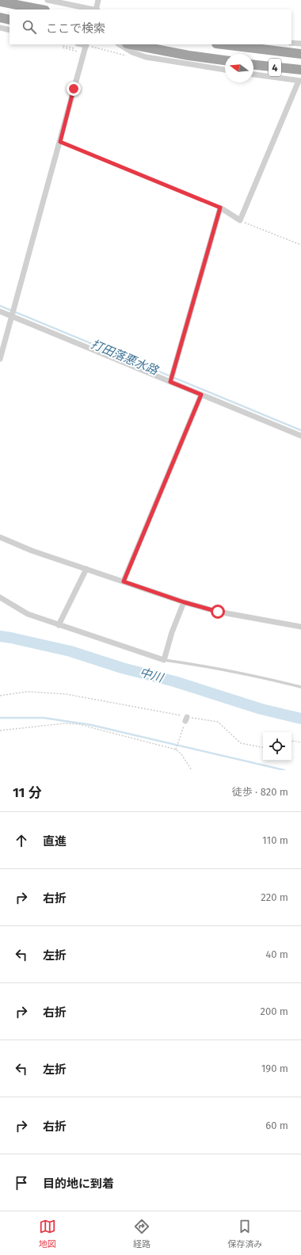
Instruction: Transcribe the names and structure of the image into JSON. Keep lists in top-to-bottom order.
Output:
{
  "streets": {
    "highway": ["4"]
  },
  "water": ["打田落悪水路", "中川"],
  "north": "left",
  "page": {
    "search": "ここで検索",
    "heading": ["11 分", "徒歩 · 820 m"],
    "list": [
      ["直進", "110 m"],
      ["右折", "220 m"],
      ["左折", "40 m"],
      ["右折", "200 m"],
      ["左折", "190 m"],
      ["右折", "60 m"],
      "目的地に到着"
    ],
    "nav": ["地図", "経路", "保存済み"]
  }
}
